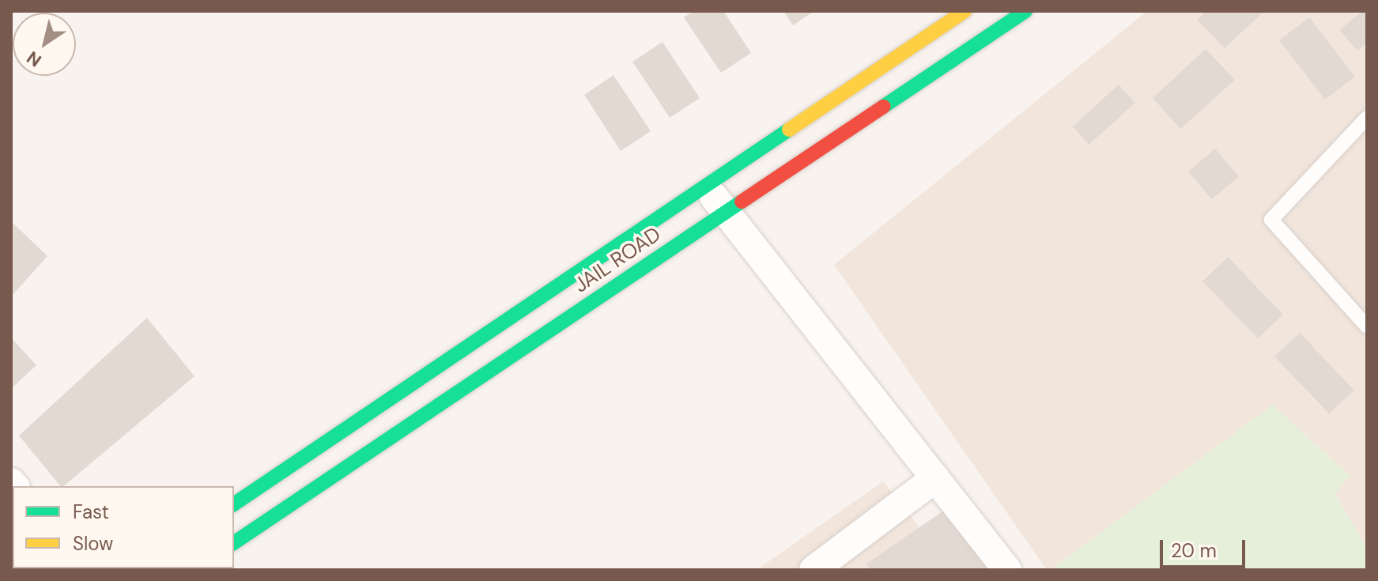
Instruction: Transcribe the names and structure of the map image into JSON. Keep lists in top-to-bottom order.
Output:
{
  "streets": {
    "main road": ["JAIL ROAD"]
  },
  "legend": ["Fast", "Slow"],
  "scale_bar": "20 m",
  "north": "bottom left"
}
